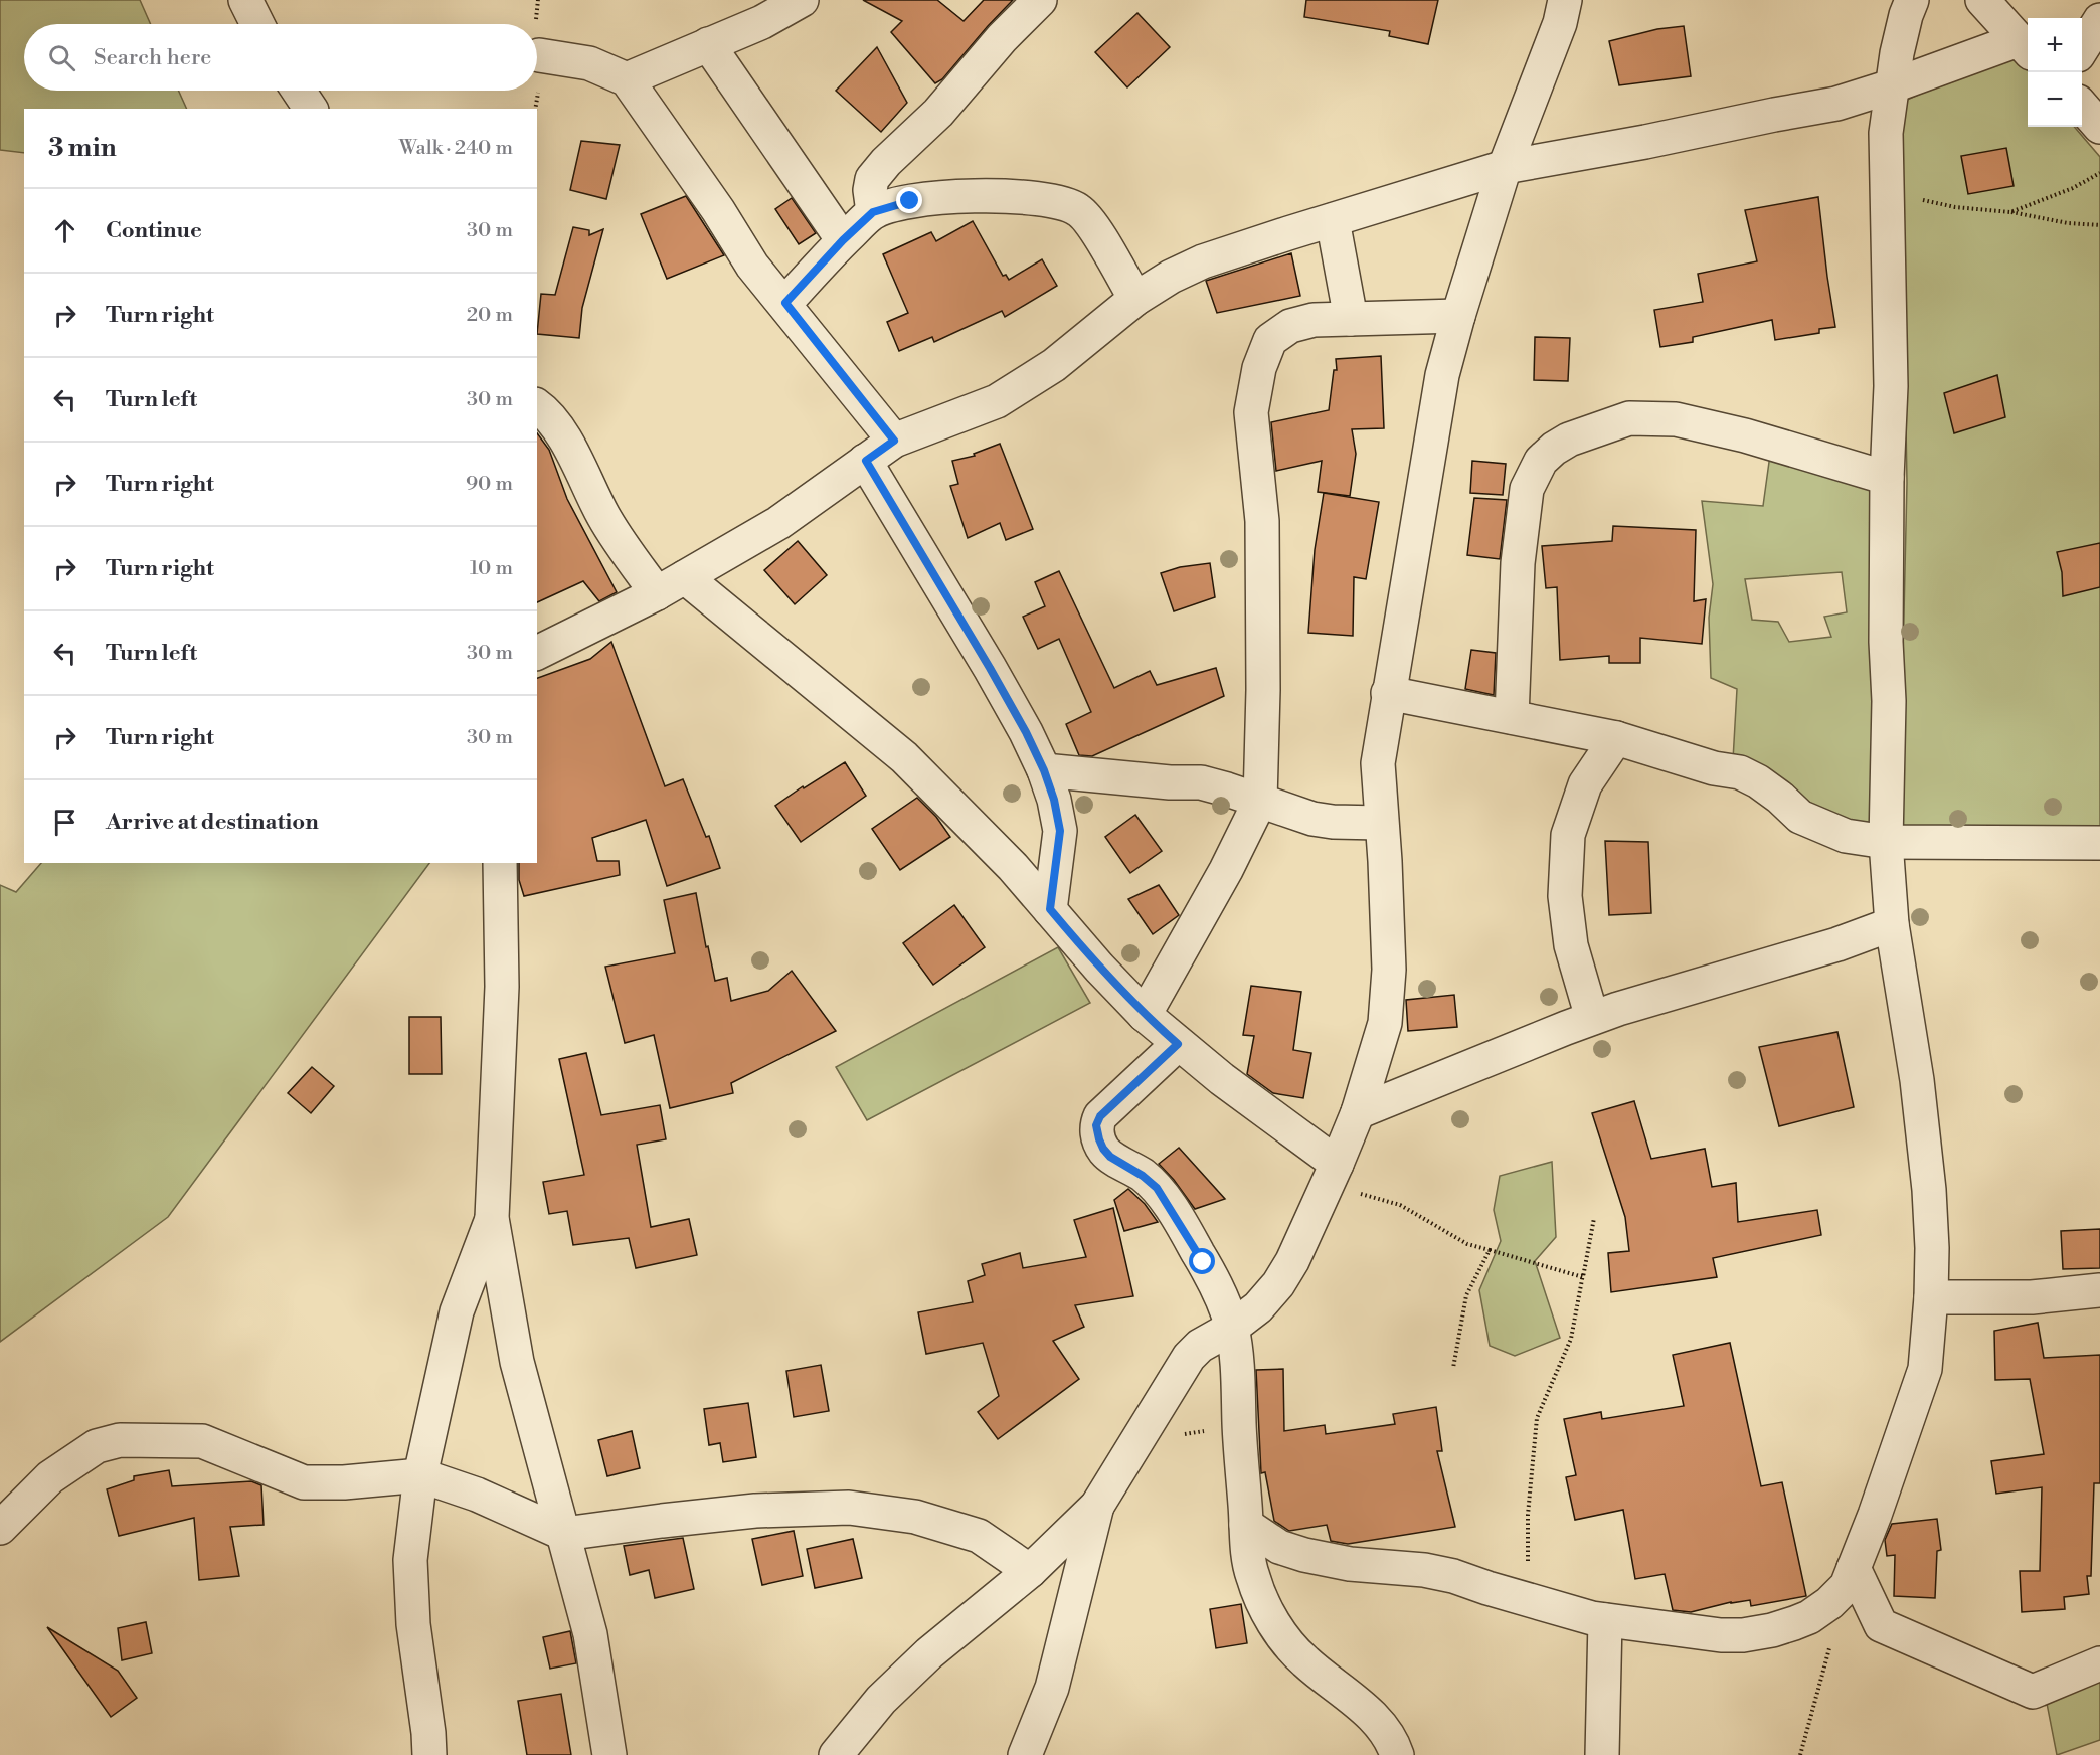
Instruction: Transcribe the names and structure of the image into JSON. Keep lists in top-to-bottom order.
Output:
{
  "page": {
    "map_buttons": ["+", "−"],
    "search": "Search here",
    "heading": ["3 min", "Walk · 240 m"],
    "list": [
      ["Continue", "30 m"],
      ["Turn right", "20 m"],
      ["Turn left", "30 m"],
      ["Turn right", "90 m"],
      ["Turn right", "10 m"],
      ["Turn left", "30 m"],
      ["Turn right", "30 m"],
      "Arrive at destination"
    ]
  }
}
